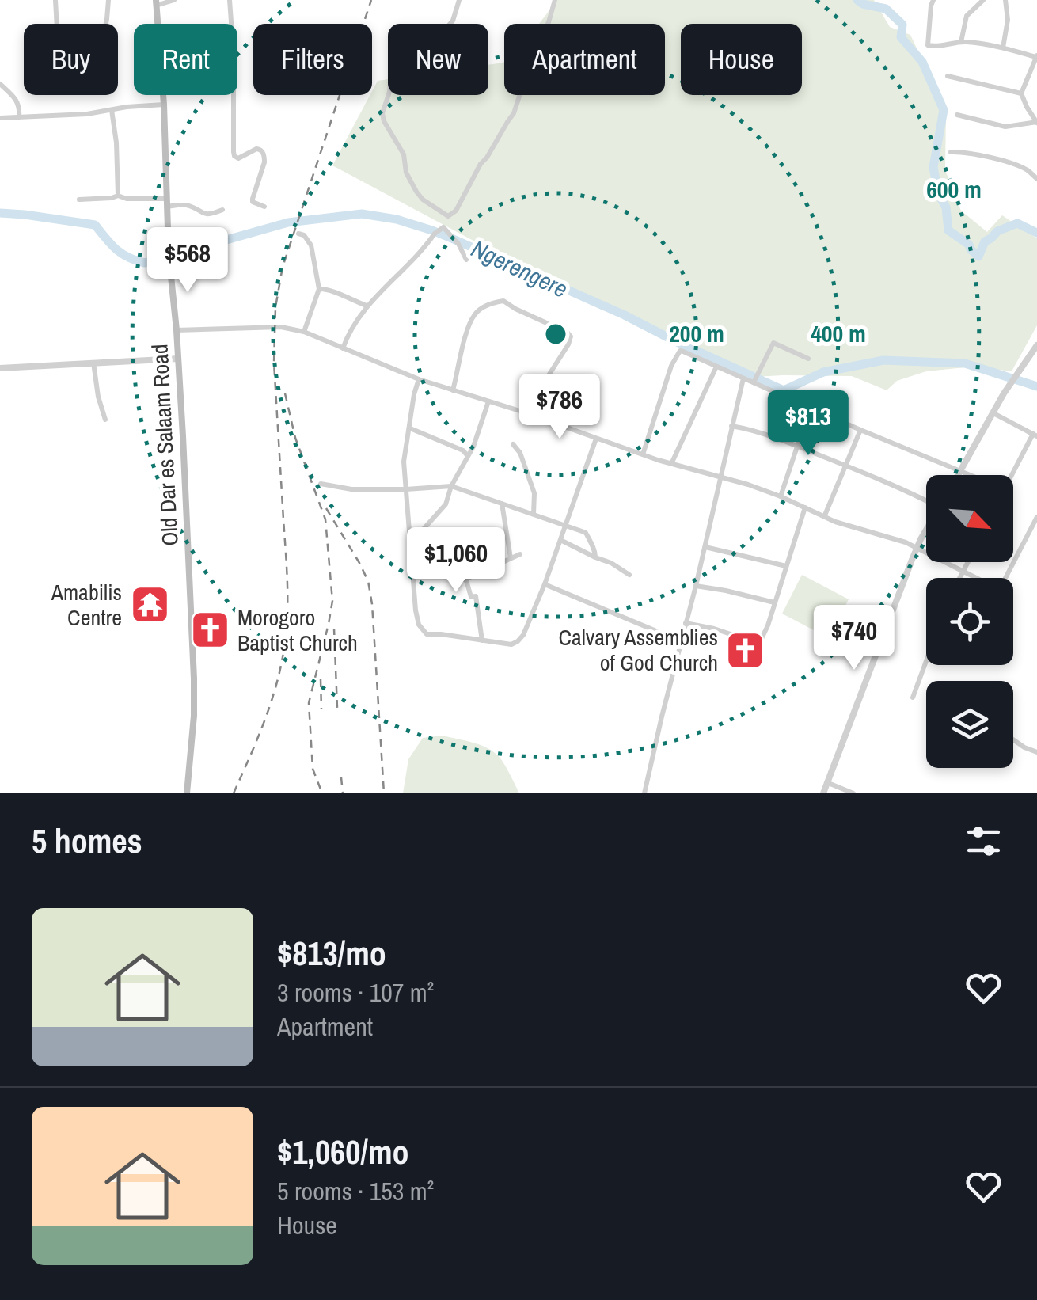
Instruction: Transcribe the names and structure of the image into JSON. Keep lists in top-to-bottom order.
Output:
{
  "streets": {
    "main road": ["Old Dar es Salaam Road"]
  },
  "water": ["Ngerengere"],
  "places": {
    "temple": ["Amabilis Centre"],
    "church": ["Morogoro Baptist Church", "Calvary Assemblies of God Church"]
  },
  "north": "bottom right",
  "page": {
    "chip": [
      "Buy",
      "Rent",
      "Filters",
      "New",
      "Apartment",
      "House"
    ],
    "price": [
      "$568",
      "$786",
      "$813",
      "$1,060",
      "$740"
    ],
    "heading": "5 homes",
    "list": [
      {
        "name": "$813/mo",
        "note": "3 rooms · 107 m² · Apartment"
      },
      {
        "name": "$1,060/mo",
        "note": "5 rooms · 153 m² · House"
      }
    ]
  },
  "rings": ["600 m", "200 m", "400 m"]
}
